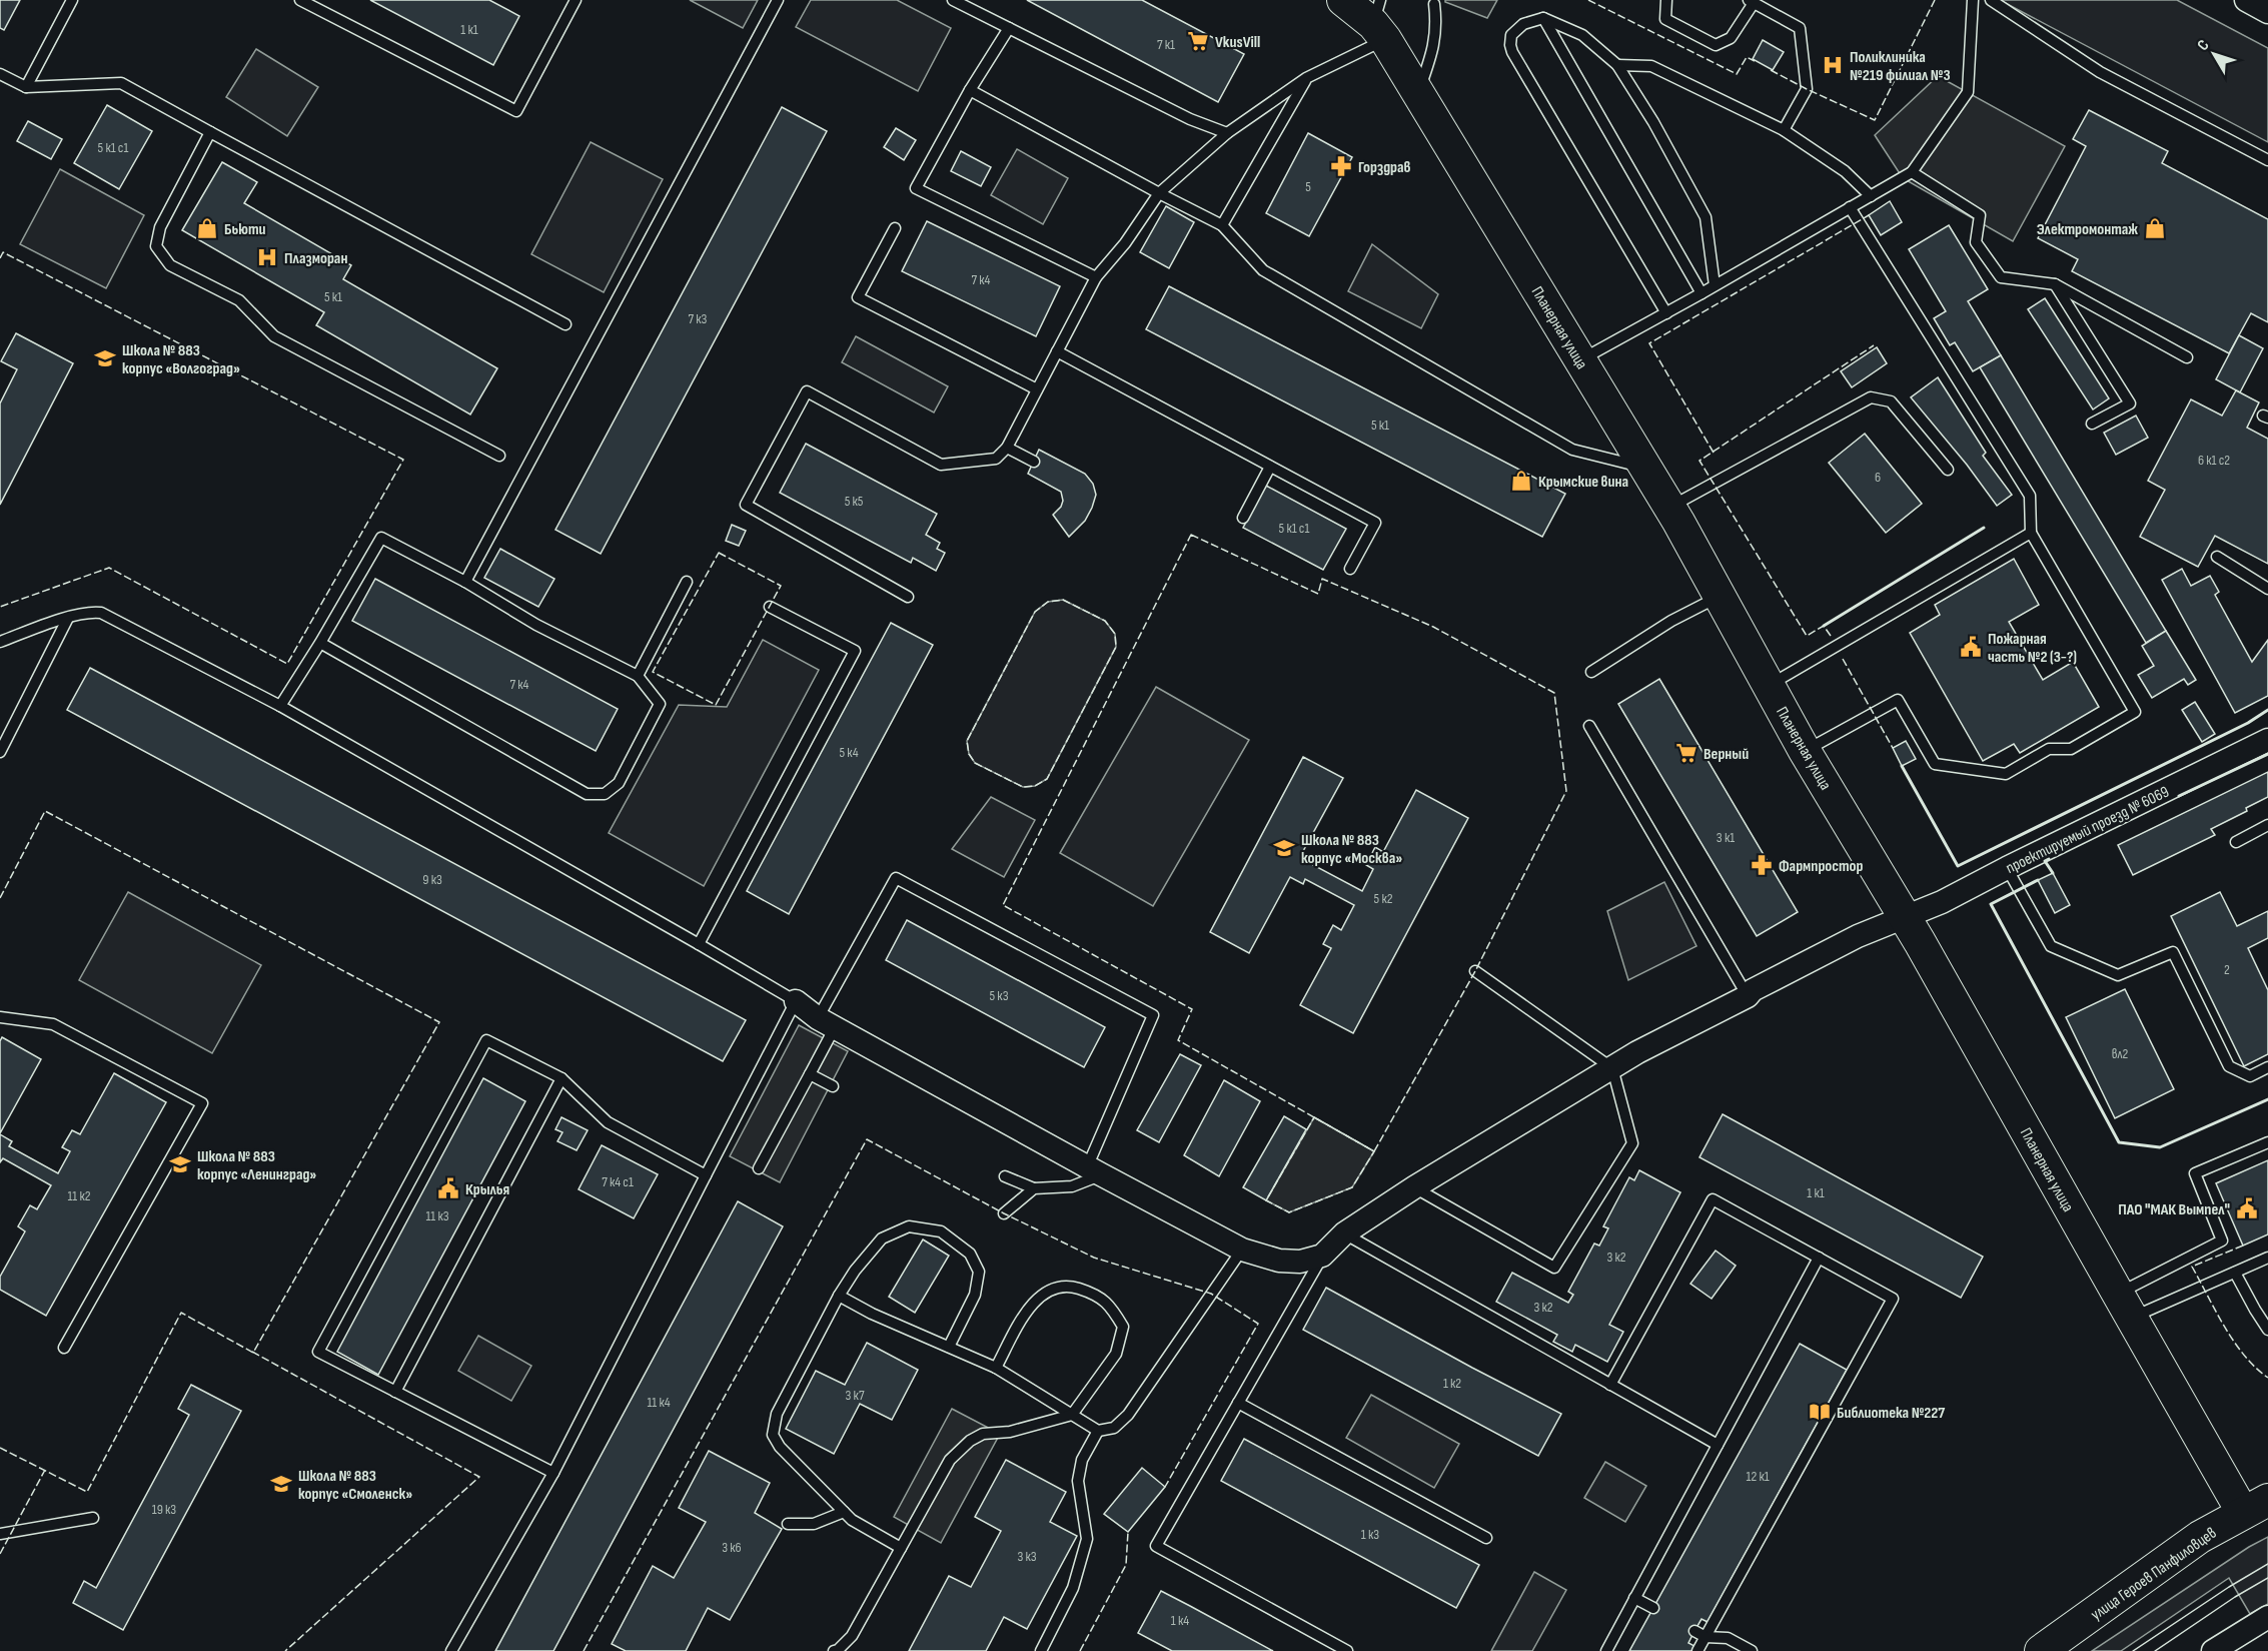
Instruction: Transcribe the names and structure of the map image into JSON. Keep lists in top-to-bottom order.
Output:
{
  "streets": {
    "main road": ["Планерная улица", "улица Героев Панфиловцев"],
    "street": ["проектируемый проезд № 6069"]
  },
  "crossings": [
    ["Планерная улица", "проектируемый проезд № 6069"],
    ["Планерная улица", "улица Героев Панфиловцев"]
  ],
  "places": {
    "supermarket": ["VkusVill", "Верный"],
    "hospital": ["Поликлиника №219 филиал №3", "Плазморан"],
    "pharmacy": ["Горздрав", "Фармпростор"],
    "shop": ["Бьюти", "Электромонтаж", "Крымские вина"],
    "school or university": [
      "Школа № 883 корпус «Волгоград»",
      "Школа № 883 корпус «Москва»",
      "Школа № 883 корпус «Ленинград»",
      "Школа № 883 корпус «Смоленск»"
    ],
    "public building": ["Пожарная часть №2 (3-?)", "Крылья", "ПАО \"МАК Вымпел\""],
    "library": ["Библиотека №227"]
  },
  "house_numbers": [
    "1 к1",
    "7 к1",
    "5 к1 с1",
    "5",
    "7 к4",
    "5 к1",
    "7 к3",
    "5 к1",
    "6 к1 с2",
    "6",
    "5 к5",
    "5 к1 с1",
    "7 к4",
    "5 к4",
    "3 к1",
    "9 к3",
    "5 к2",
    "2",
    "5 к3",
    "вл2",
    "7 к4 с1",
    "1 к1",
    "11 к2",
    "11 к3",
    "3 к2",
    "3 к2",
    "1 к2",
    "3 к7",
    "11 к4",
    "12 к1",
    "19 к3",
    "1 к3",
    "3 к6",
    "3 к3",
    "1 к4"
  ],
  "north": "top left"
}
